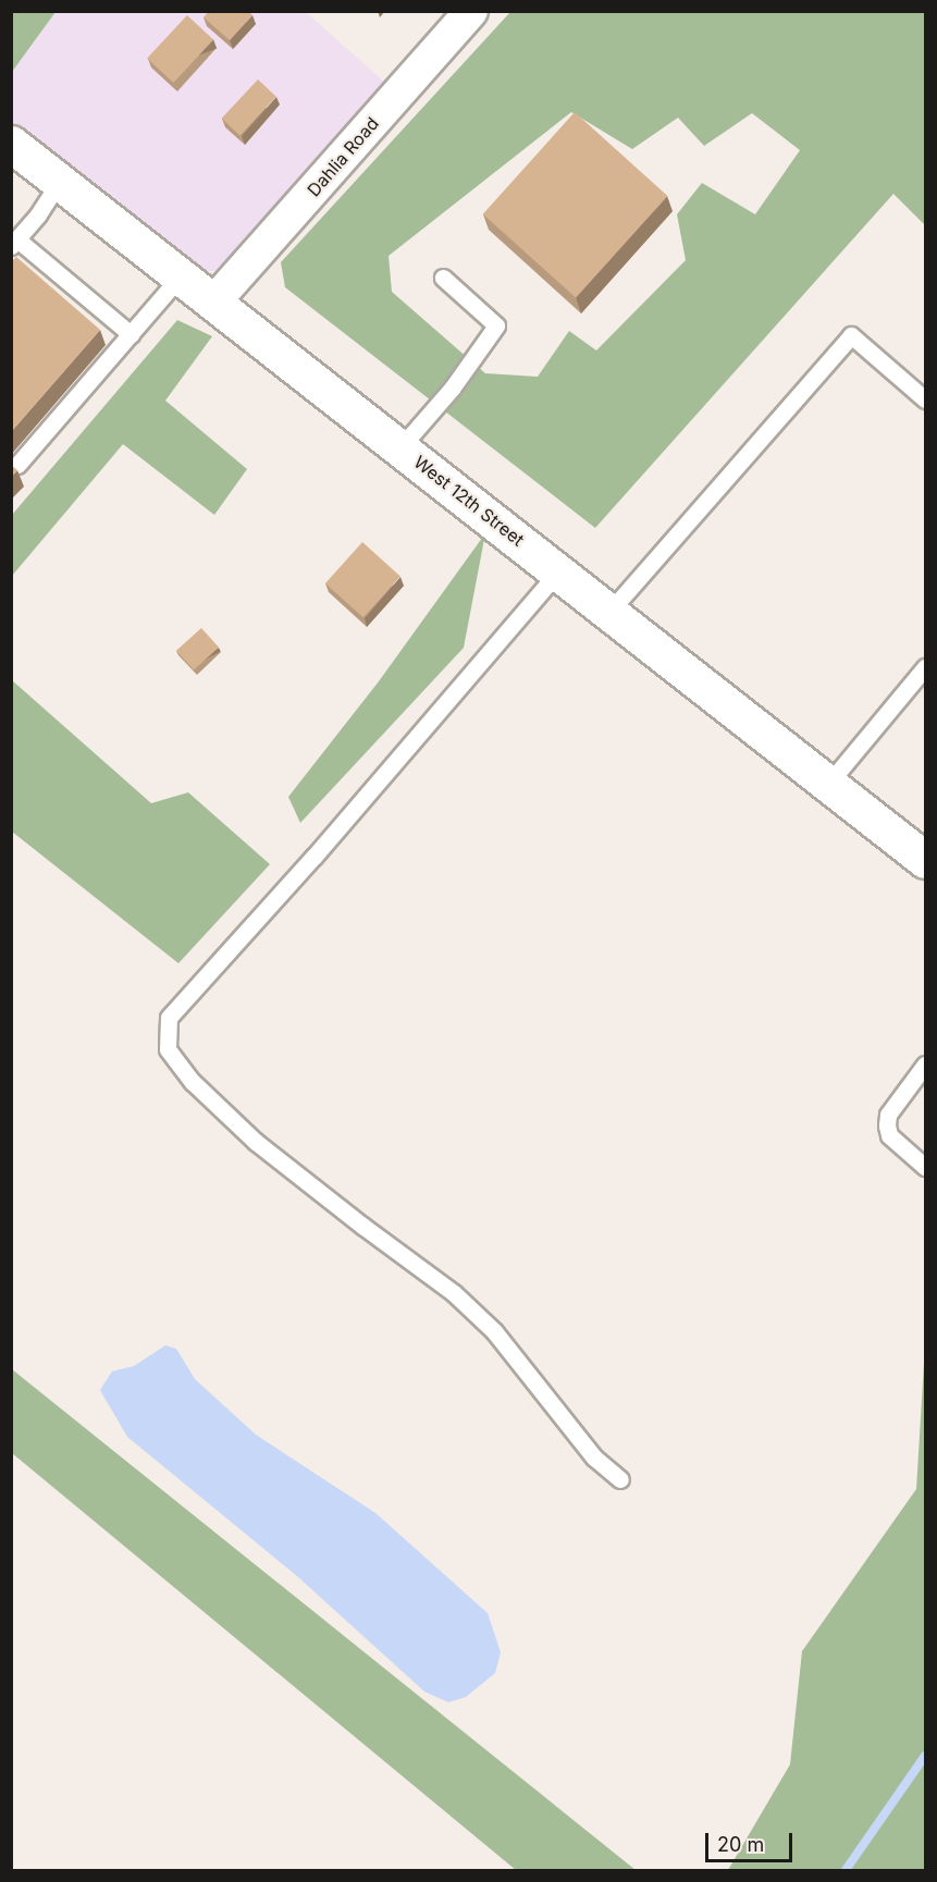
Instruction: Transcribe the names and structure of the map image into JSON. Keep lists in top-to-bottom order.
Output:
{
  "streets": {
    "street": ["Dahlia Road", "West 12th Street"]
  },
  "crossings": [
    ["Dahlia Road", "West 12th Street"]
  ],
  "scale_bar": "20 m"
}
